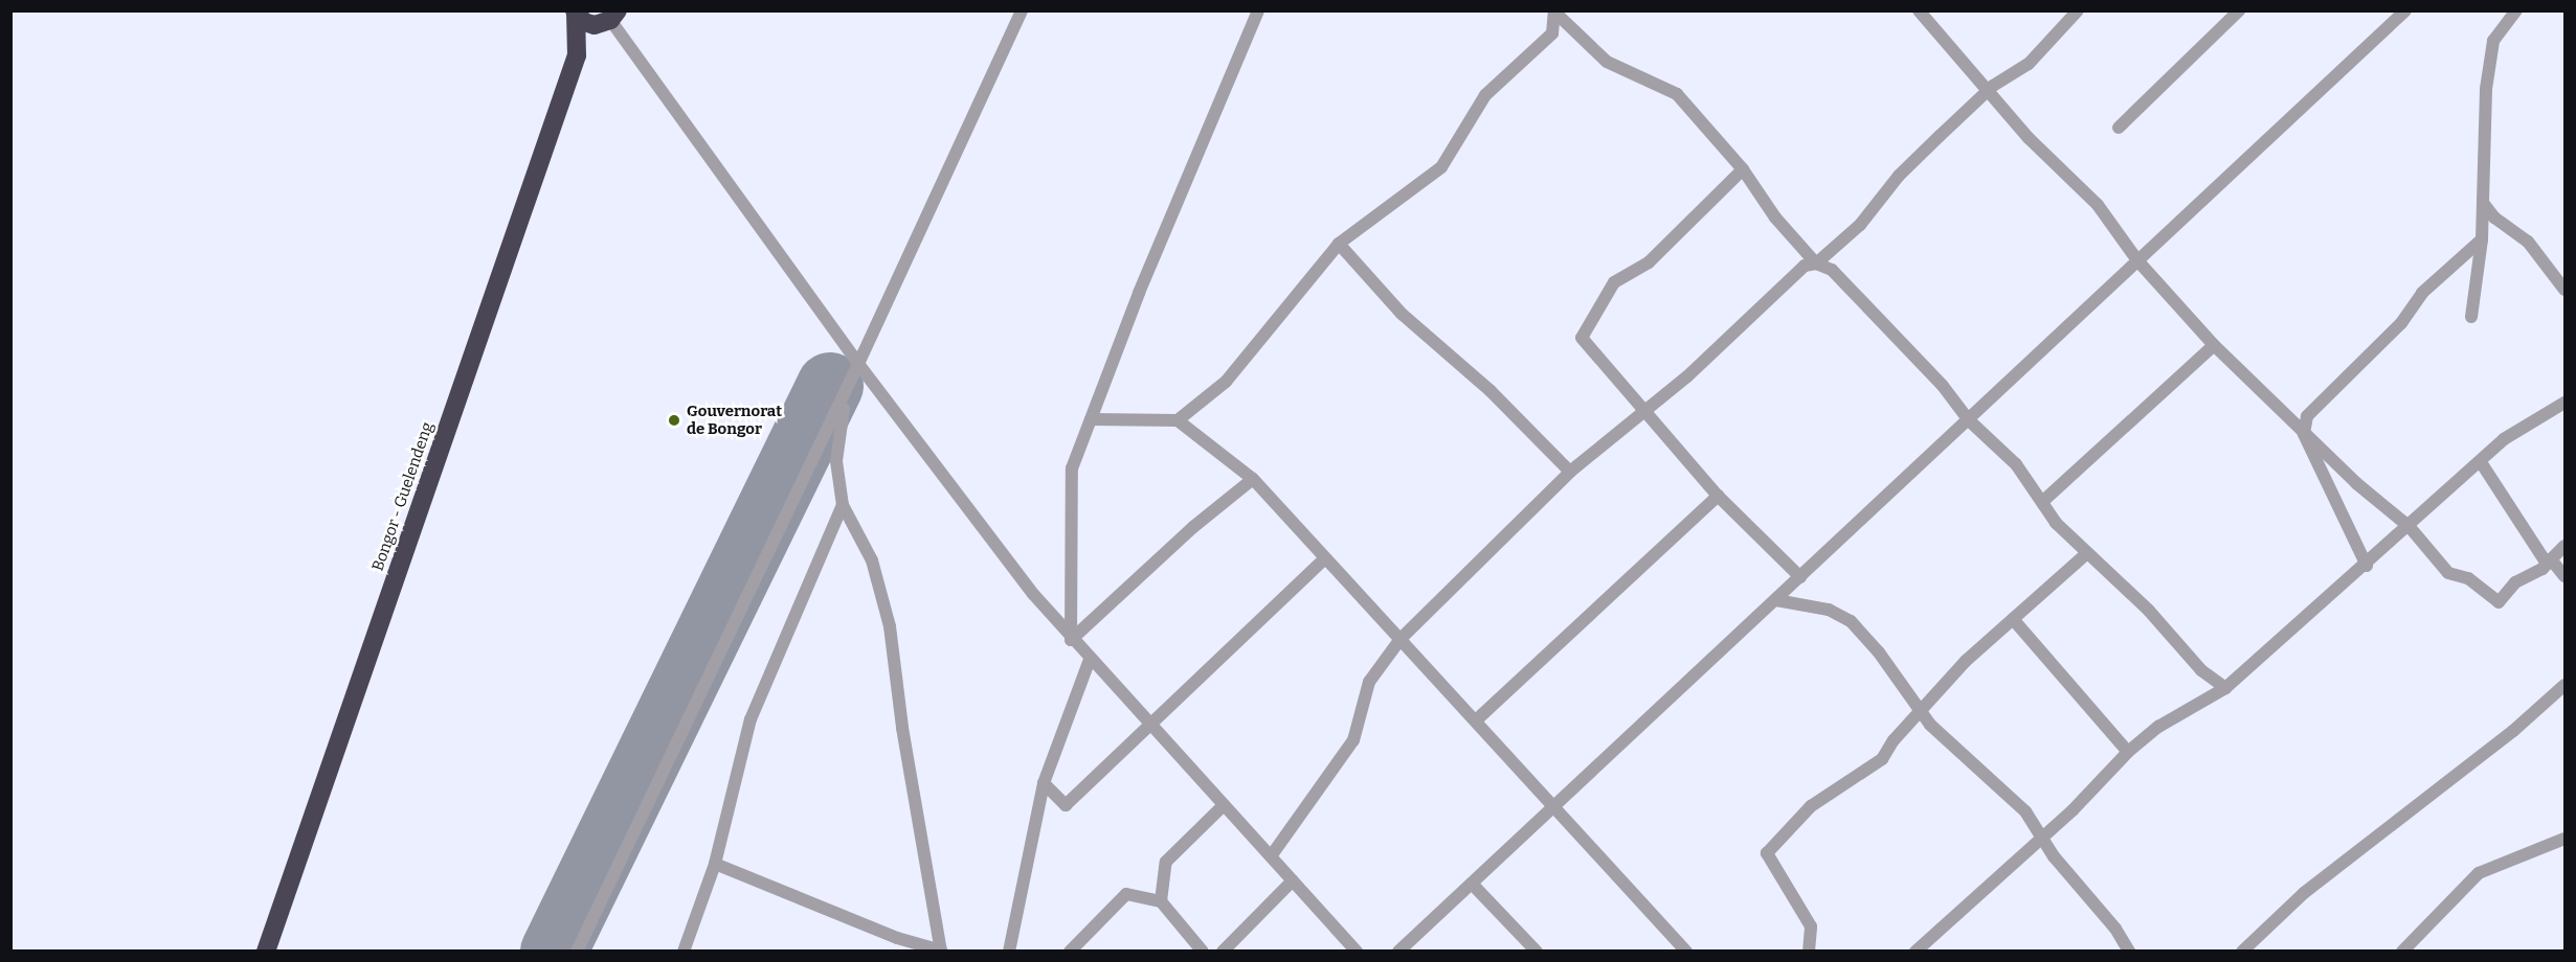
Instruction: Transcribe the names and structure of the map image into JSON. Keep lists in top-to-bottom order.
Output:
{
  "streets": {
    "highway": ["Bongor - Guelendeng"]
  },
  "places": ["Gouvernorat de Bongor"]
}
